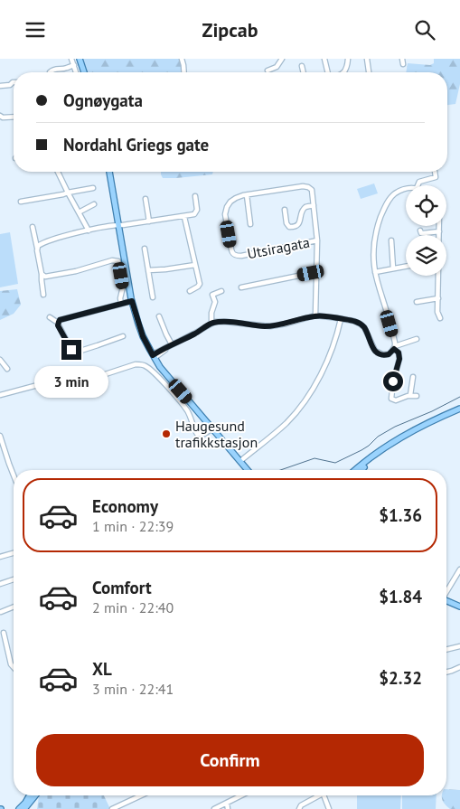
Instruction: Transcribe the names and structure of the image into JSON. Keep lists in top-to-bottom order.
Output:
{
  "streets": {
    "street": ["Utsiragata"]
  },
  "places": ["Haugesund trafikkstasjon"],
  "page": {
    "header": "Zipcab",
    "banner": ["Ognøygata", "Nordahl Griegs gate"],
    "bubble": "3 min",
    "list": [
      {
        "name": "Economy",
        "note": "1 min · 22:39",
        "value": "$1.36"
      },
      {
        "name": "Comfort",
        "note": "2 min · 22:40",
        "value": "$1.84"
      },
      {
        "name": "XL",
        "note": "3 min · 22:41",
        "value": "$2.32"
      }
    ],
    "buttons": "Confirm"
  }
}
